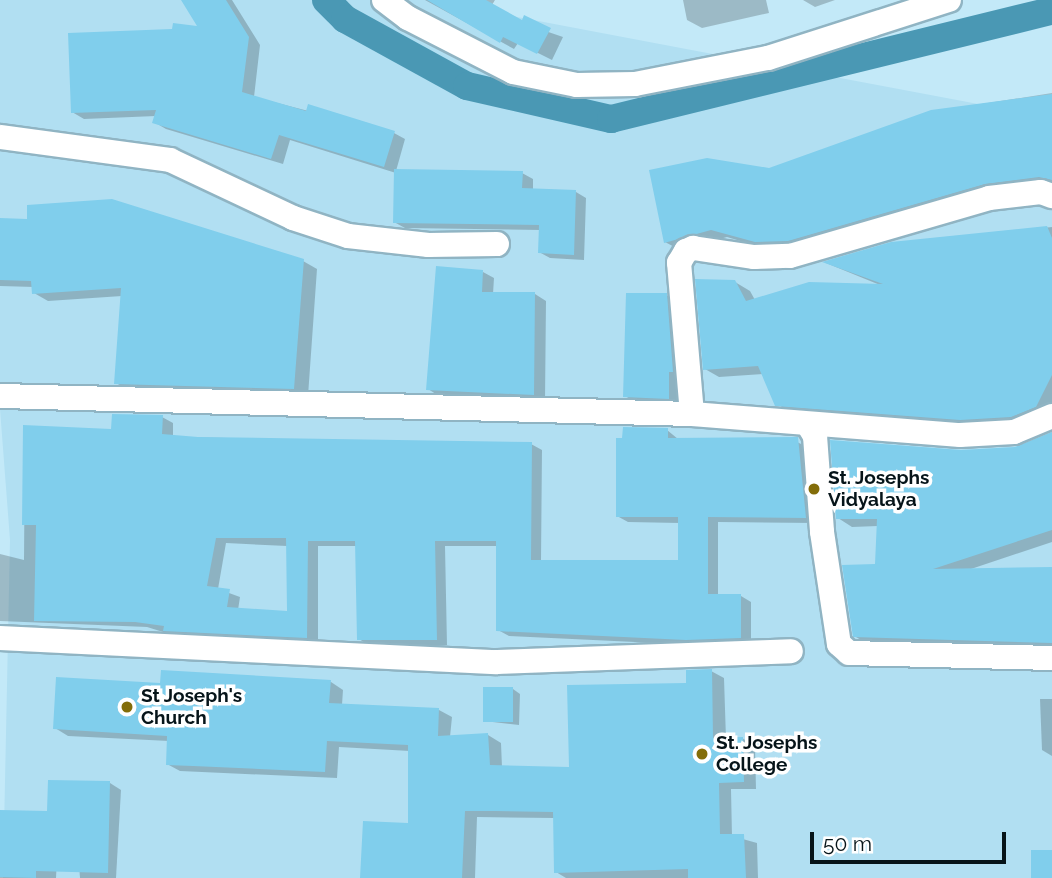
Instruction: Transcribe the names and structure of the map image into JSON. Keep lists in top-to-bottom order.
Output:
{
  "places": ["St. Josephs Vidyalaya", "St Joseph's Church", "St. Josephs College"],
  "scale_bar": "50 m"
}
